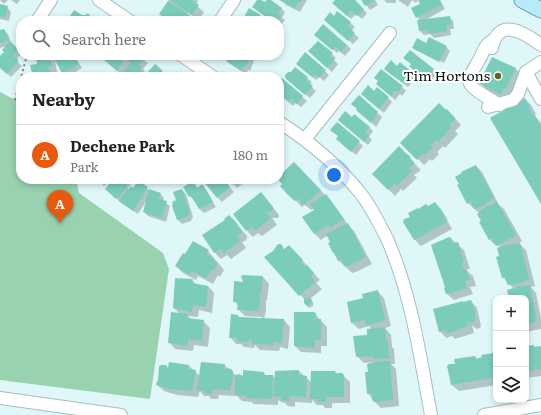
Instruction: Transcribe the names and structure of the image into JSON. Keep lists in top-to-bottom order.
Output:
{
  "places": ["Tim Hortons"],
  "page": {
    "search": "Search here",
    "heading": "Nearby",
    "list": [
      {
        "mark": "A",
        "name": "Dechene Park",
        "note": "Park",
        "value": "180 m"
      }
    ],
    "pins": "A",
    "map_buttons": ["+", "−"]
  }
}
